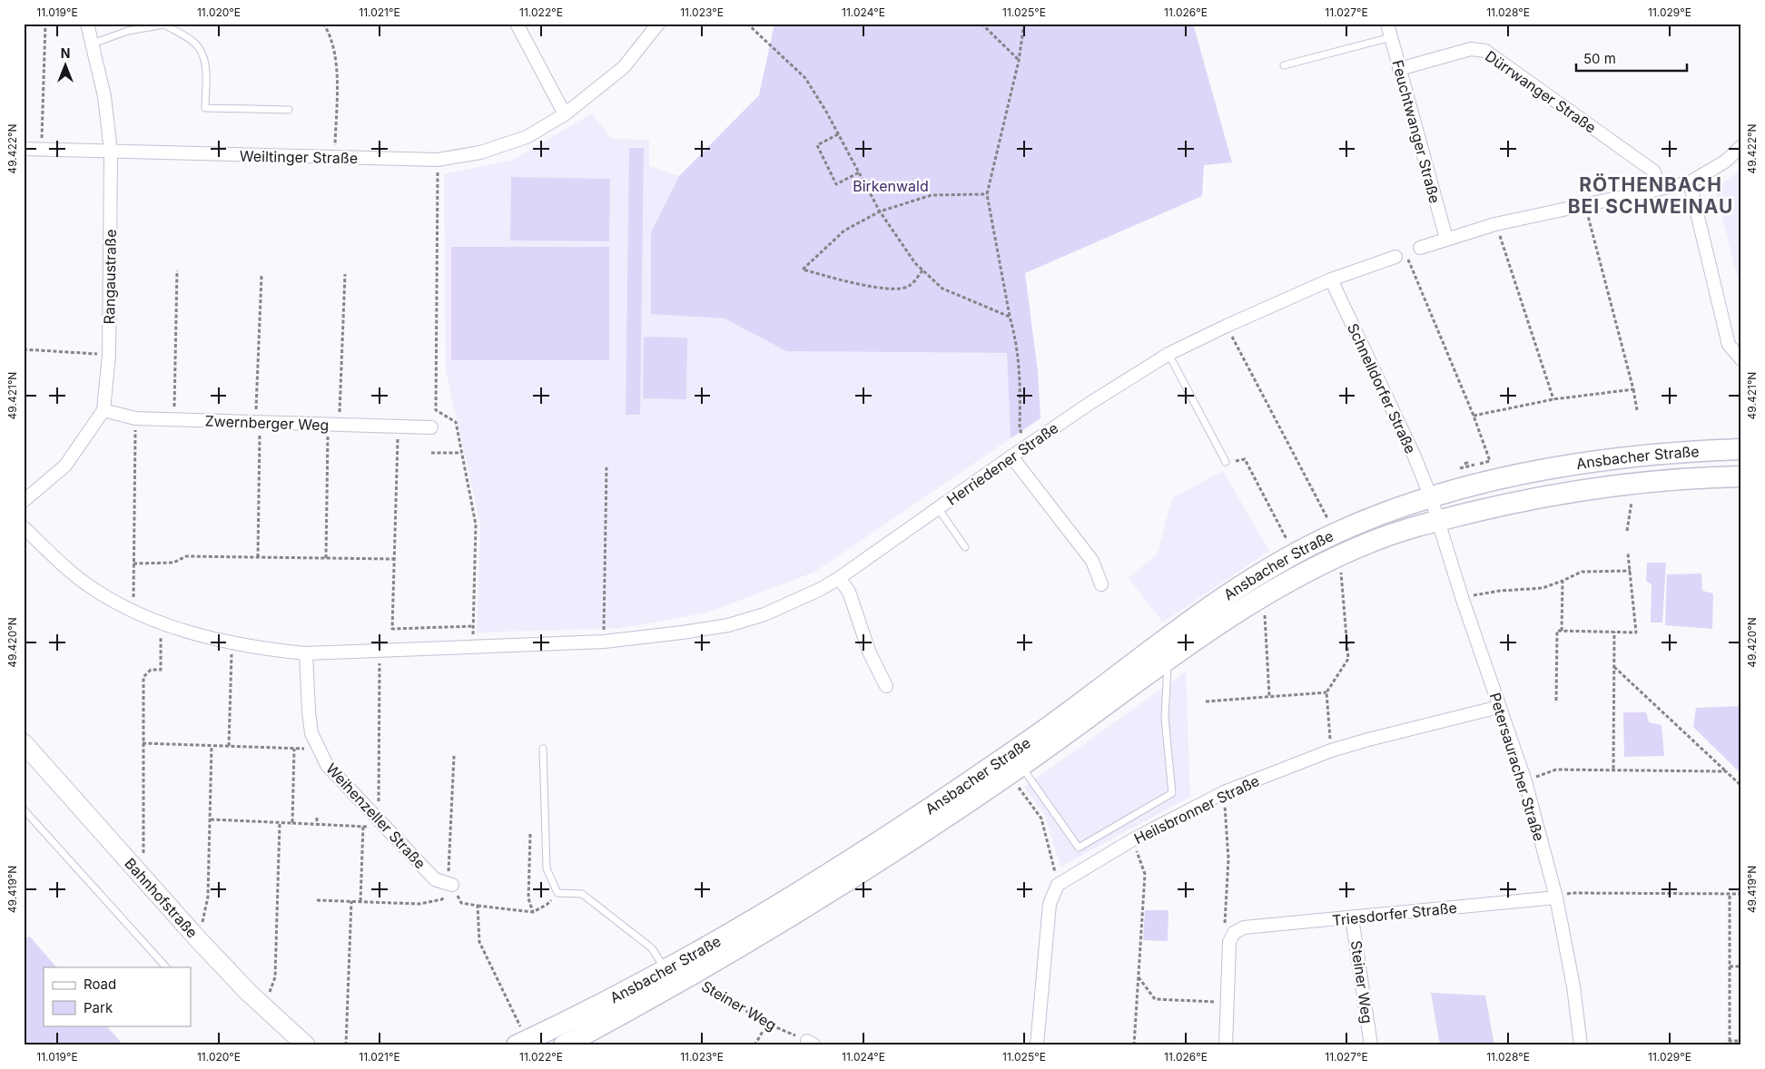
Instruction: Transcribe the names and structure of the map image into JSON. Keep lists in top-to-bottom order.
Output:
{
  "streets": {
    "main road": ["Ansbacher Straße", "Bahnhofstraße"],
    "street": [
      "Dürrwanger Straße",
      "Feuchtwanger Straße",
      "Weiltinger Straße",
      "Rangaustraße",
      "Schnelldorfer Straße",
      "Zwernberger Weg",
      "Herriedener Straße",
      "Petersauracher Straße",
      "Heilsbronner Straße",
      "Weihenzeller Straße",
      "Triesdorfer Straße",
      "Steiner Weg"
    ]
  },
  "crossings": [
    ["Dürrwanger Straße", "Feuchtwanger Straße"],
    ["Weiltinger Straße", "Rangaustraße"],
    ["Rangaustraße", "Zwernberger Weg"],
    ["Schnelldorfer Straße", "Ansbacher Straße"],
    ["Schnelldorfer Straße", "Herriedener Straße"],
    ["Ansbacher Straße", "Petersauracher Straße"],
    ["Ansbacher Straße", "Steiner Weg"],
    ["Herriedener Straße", "Weihenzeller Straße"],
    ["Petersauracher Straße", "Heilsbronner Straße"],
    ["Petersauracher Straße", "Triesdorfer Straße"],
    ["Triesdorfer Straße", "Steiner Weg"]
  ],
  "districts": ["RÖTHENBACH BEI SCHWEINAU"],
  "parks": ["Birkenwald"],
  "legend": ["Road", "Park"],
  "scale_bar": "50 m",
  "north": "top",
  "coordinates": [
    "11.019°E",
    "11.020°E",
    "11.021°E",
    "11.022°E",
    "11.023°E",
    "11.024°E",
    "11.025°E",
    "11.026°E",
    "11.027°E",
    "11.028°E",
    "11.029°E",
    "49.422°N",
    "49.421°N",
    "49.420°N",
    "49.419°N"
  ]
}
